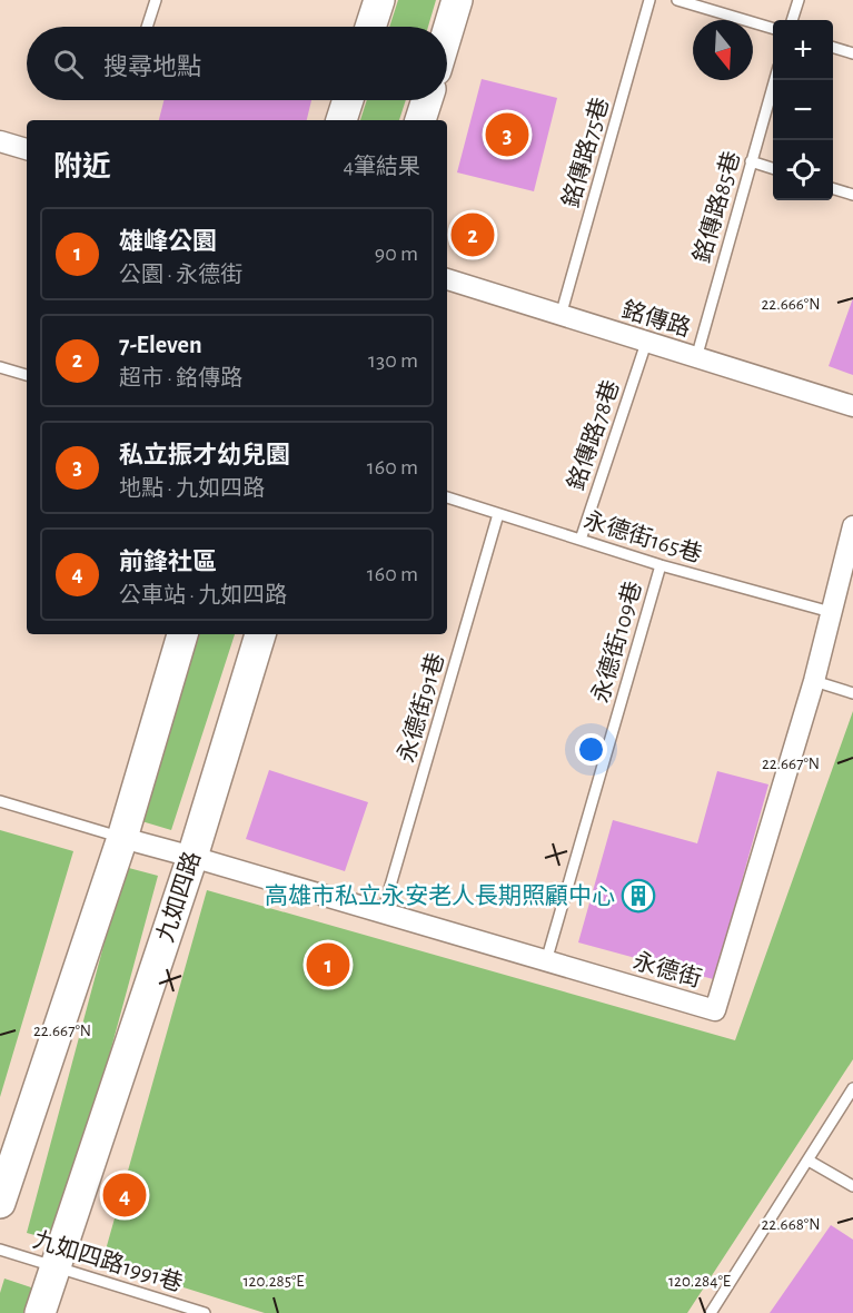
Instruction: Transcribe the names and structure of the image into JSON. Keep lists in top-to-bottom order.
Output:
{
  "streets": {
    "street": ["銘傳路", "九如四路", "永德街"],
    "lane": [
      "銘傳路75巷",
      "銘傳路85巷",
      "銘傳路78巷",
      "永德街165巷",
      "永德街109巷",
      "永德街91巷",
      "九如四路1991巷"
    ]
  },
  "crossings": [
    ["銘傳路75巷", "銘傳路"],
    ["銘傳路85巷", "銘傳路"],
    ["銘傳路", "銘傳路78巷"],
    ["銘傳路78巷", "永德街165巷"],
    ["永德街165巷", "永德街109巷"],
    ["永德街165巷", "永德街91巷"],
    ["永德街165巷", "永德街"],
    ["永德街109巷", "永德街"],
    ["永德街91巷", "永德街"],
    ["九如四路", "永德街"],
    ["九如四路", "九如四路1991巷"]
  ],
  "places": {
    "building": ["高雄市私立永安老人長期照顧中心"]
  },
  "north": "bottom",
  "page": {
    "map_buttons": ["+", "−"],
    "search": "搜尋地點",
    "pins": [
      "3",
      "2",
      "1",
      "4"
    ],
    "heading": ["附近", "4筆結果"],
    "list": [
      {
        "mark": "1",
        "name": "雄峰公園",
        "note": "公園 · 永德街",
        "value": "90 m"
      },
      {
        "mark": "2",
        "name": "7-Eleven",
        "note": "超市 · 銘傳路",
        "value": "130 m"
      },
      {
        "mark": "3",
        "name": "私立振才幼兒園",
        "note": "地點 · 九如四路",
        "value": "160 m"
      },
      {
        "mark": "4",
        "name": "前鋒社區",
        "note": "公車站 · 九如四路",
        "value": "160 m"
      }
    ]
  },
  "coordinates": [
    "22.666°N",
    "22.667°N",
    "22.668°N",
    "120.284°E",
    "120.285°E"
  ]
}
